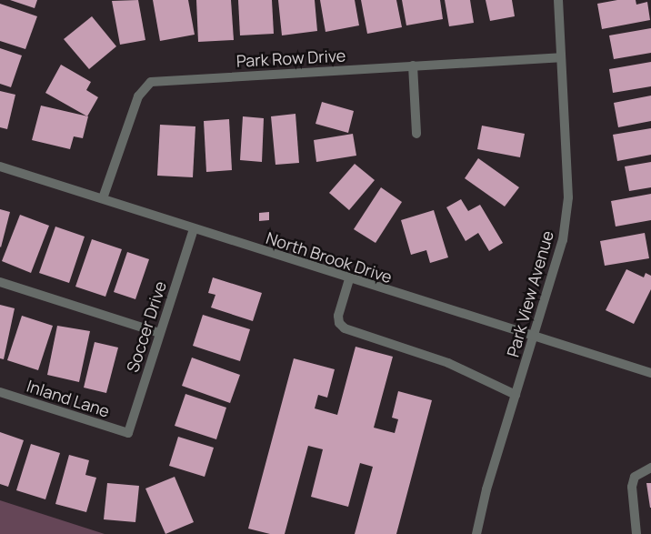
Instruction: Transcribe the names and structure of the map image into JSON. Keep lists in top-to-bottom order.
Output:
{
  "streets": {
    "street": [
      "Park Row Drive",
      "North Brook Drive",
      "Park View Avenue",
      "Soccer Drive",
      "Inland Lane"
    ]
  },
  "crossings": [
    ["Park Row Drive", "North Brook Drive"],
    ["Park Row Drive", "Park View Avenue"],
    ["North Brook Drive", "Park View Avenue"],
    ["North Brook Drive", "Soccer Drive"],
    ["Soccer Drive", "Inland Lane"]
  ]
}
